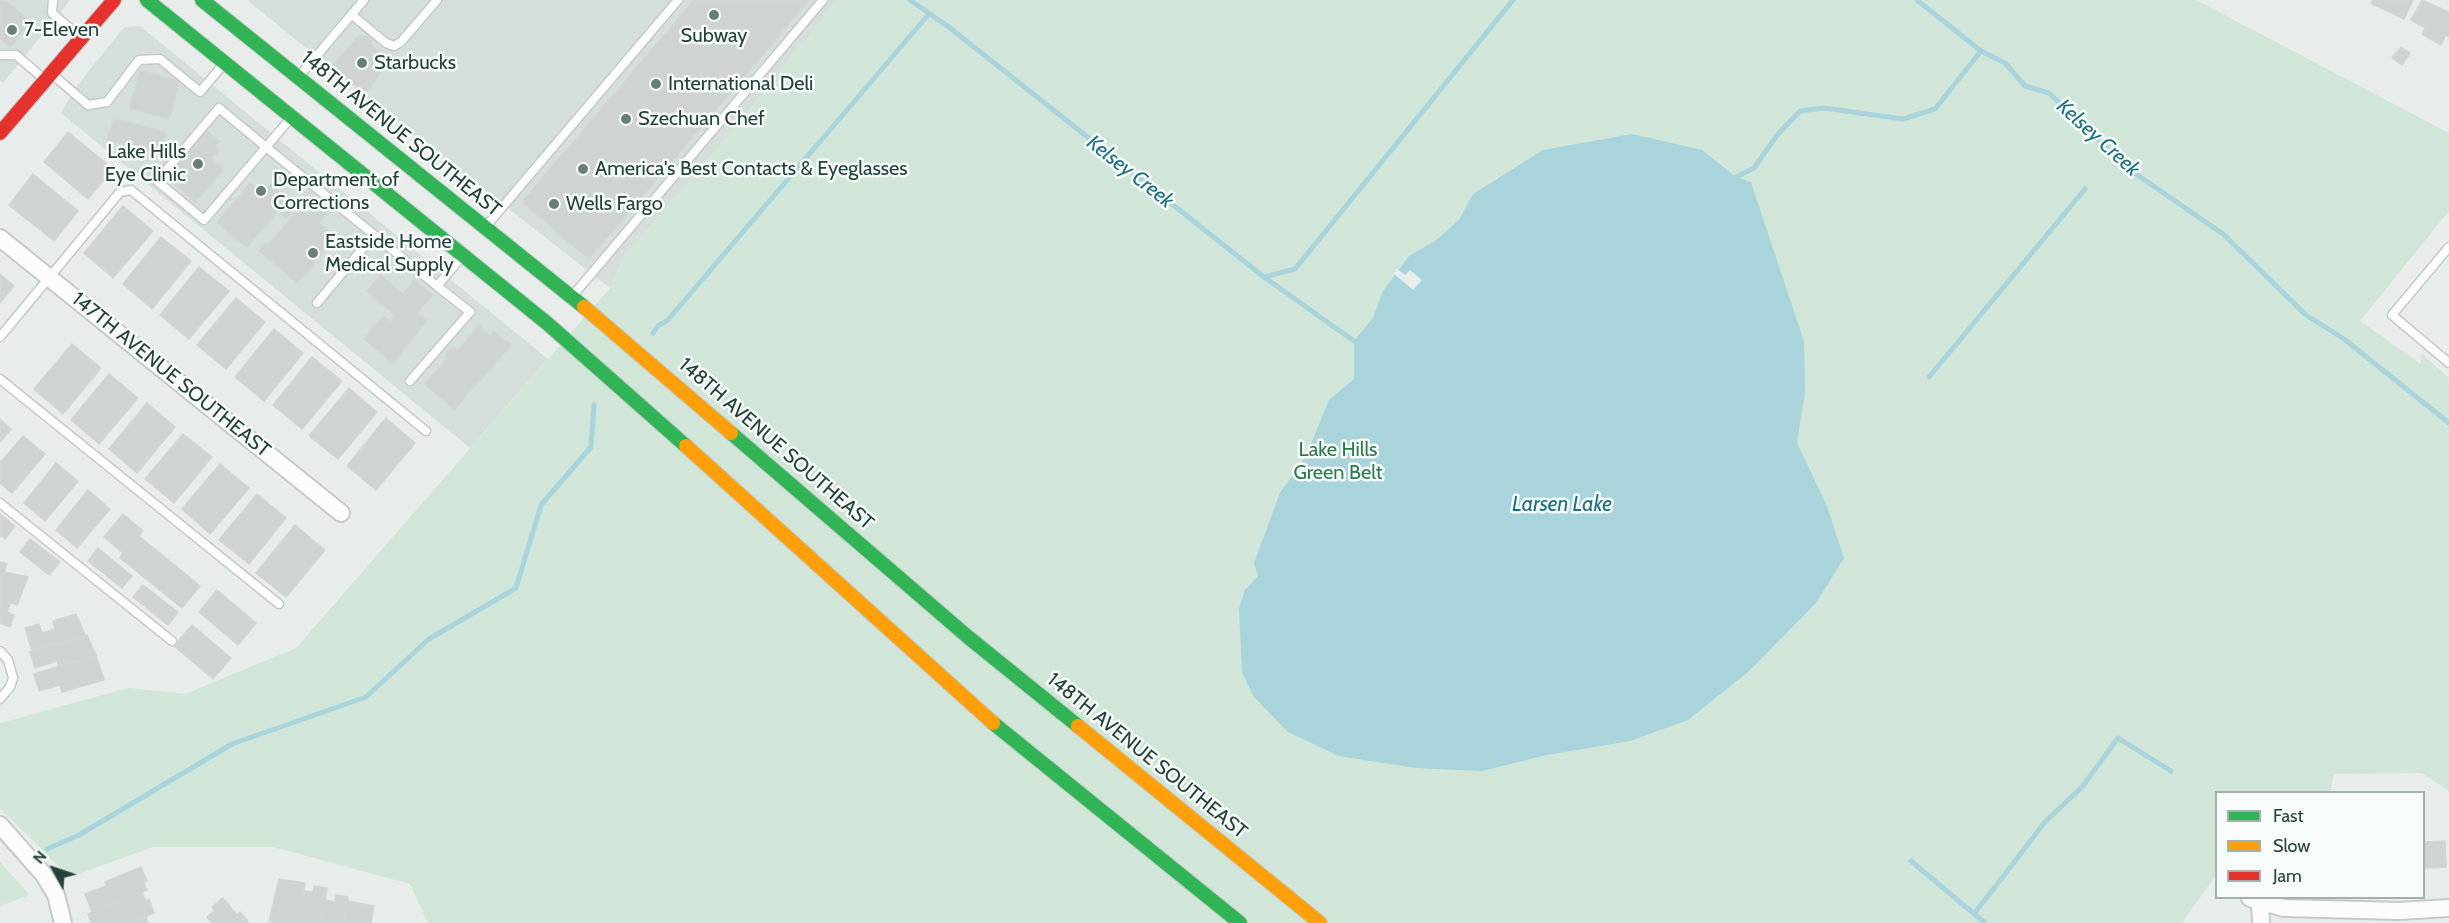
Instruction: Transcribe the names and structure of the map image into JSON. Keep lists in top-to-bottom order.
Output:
{
  "streets": {
    "main road": ["148TH AVENUE SOUTHEAST"],
    "street": ["147TH AVENUE SOUTHEAST"]
  },
  "water": ["Kelsey Creek", "Larsen Lake"],
  "parks": ["Lake Hills Green Belt"],
  "places": [
    "Subway",
    "7-Eleven",
    "Starbucks",
    "International Deli",
    "Szechuan Chef",
    "Lake Hills Eye Clinic",
    "America's Best Contacts & Eyeglasses",
    "Department of Corrections",
    "Wells Fargo",
    "Eastside Home Medical Supply"
  ],
  "legend": ["Fast", "Slow", "Jam"],
  "north": "top left"
}
